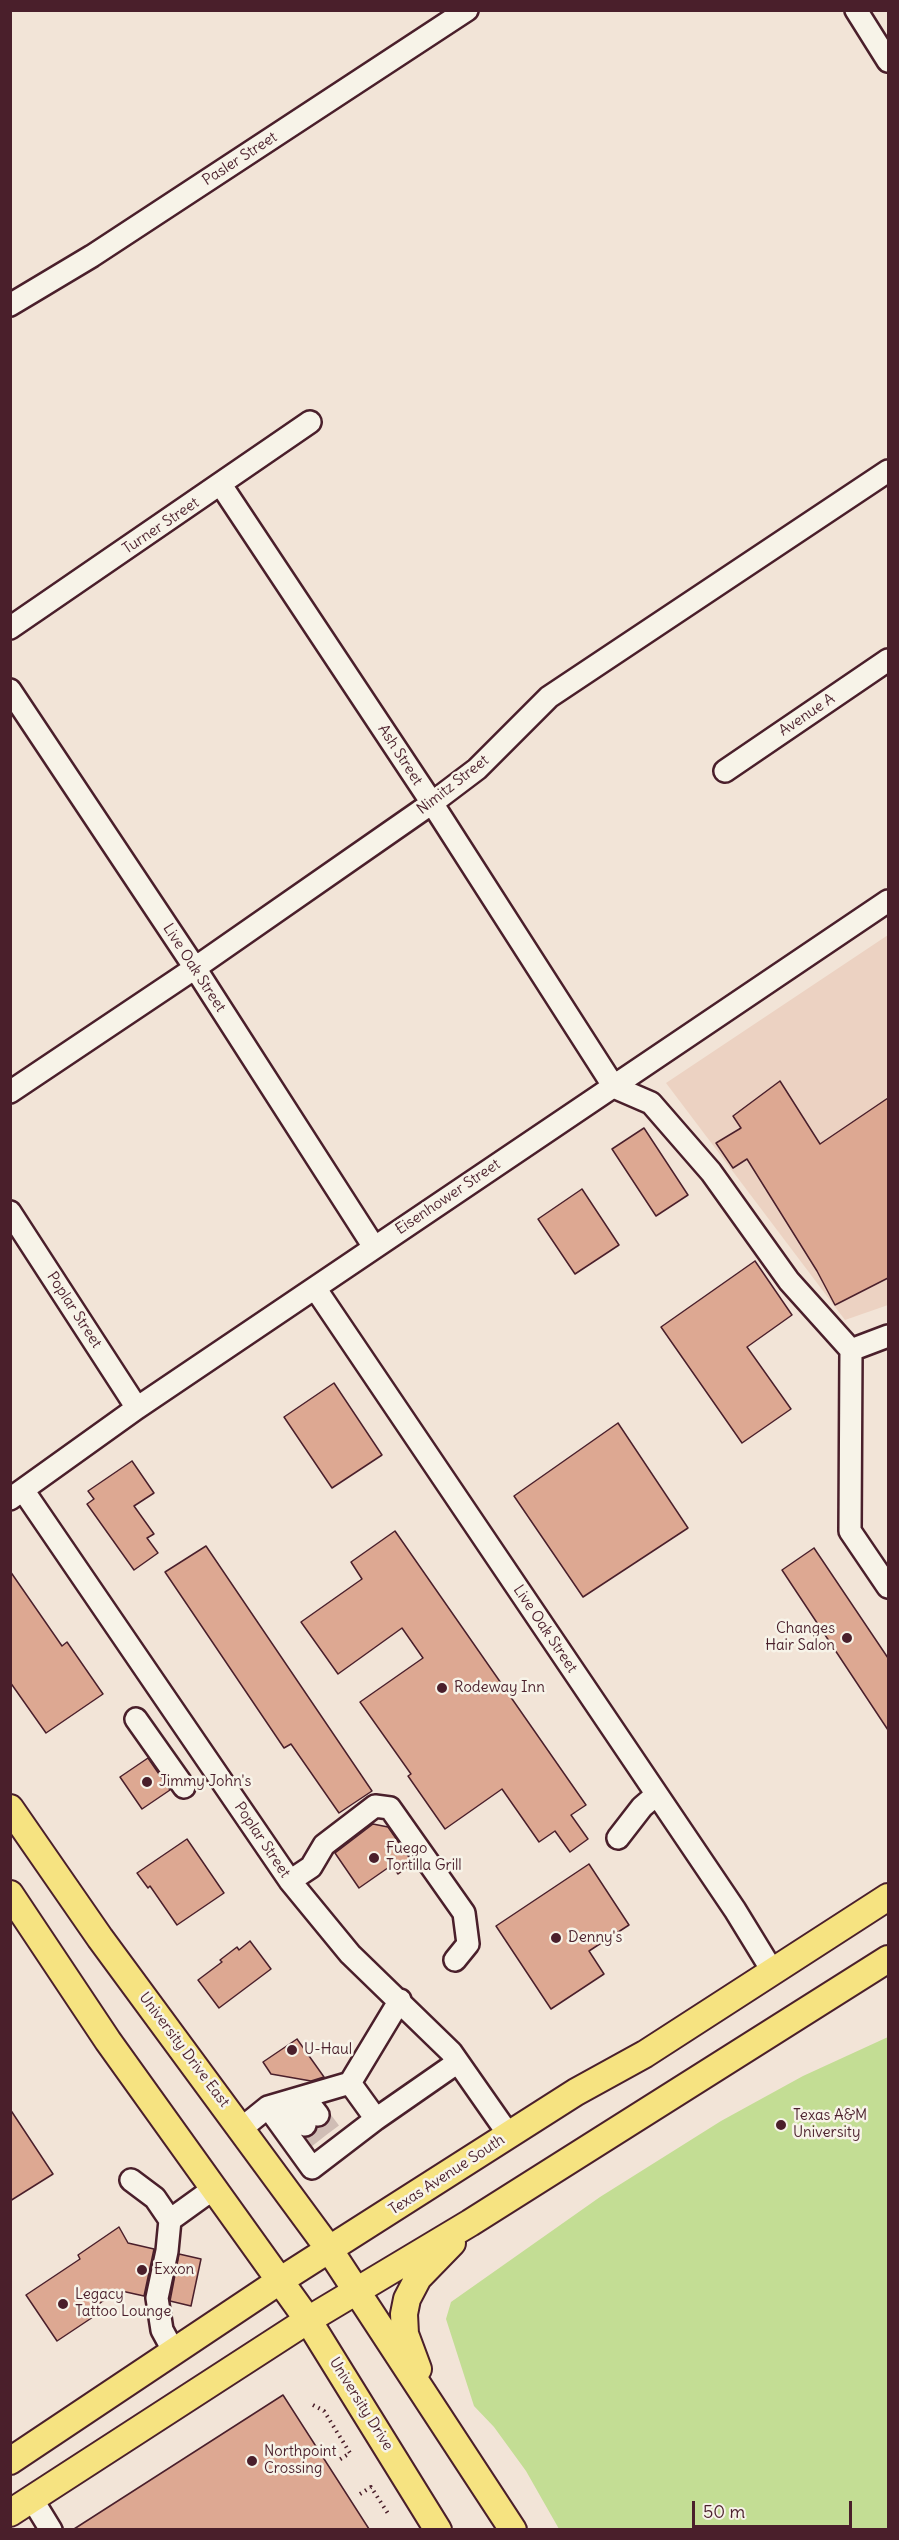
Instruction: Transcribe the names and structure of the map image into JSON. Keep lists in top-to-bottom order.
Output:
{
  "streets": {
    "main road": ["University Drive East", "Texas Avenue South", "University Drive"],
    "street": [
      "Pasler Street",
      "Turner Street",
      "Avenue A",
      "Ash Street",
      "Nimitz Street",
      "Live Oak Street",
      "Eisenhower Street",
      "Poplar Street"
    ]
  },
  "crossings": [
    ["Turner Street", "Ash Street"],
    ["Ash Street", "Nimitz Street"],
    ["Ash Street", "Eisenhower Street"],
    ["Nimitz Street", "Live Oak Street"],
    ["Live Oak Street", "Eisenhower Street"],
    ["Live Oak Street", "Texas Avenue South"],
    ["Eisenhower Street", "Poplar Street"],
    ["Poplar Street", "Texas Avenue South"],
    ["University Drive East", "Texas Avenue South"],
    ["Texas Avenue South", "University Drive"]
  ],
  "places": [
    "Changes Hair Salon",
    "Rodeway Inn",
    "Jimmy John's",
    "Fuego Tortilla Grill",
    "Denny's",
    "U-Haul",
    "Texas A&M University",
    "Exxon",
    "Legacy Tattoo Lounge",
    "Northpoint Crossing"
  ],
  "scale_bar": "50 m"
}
